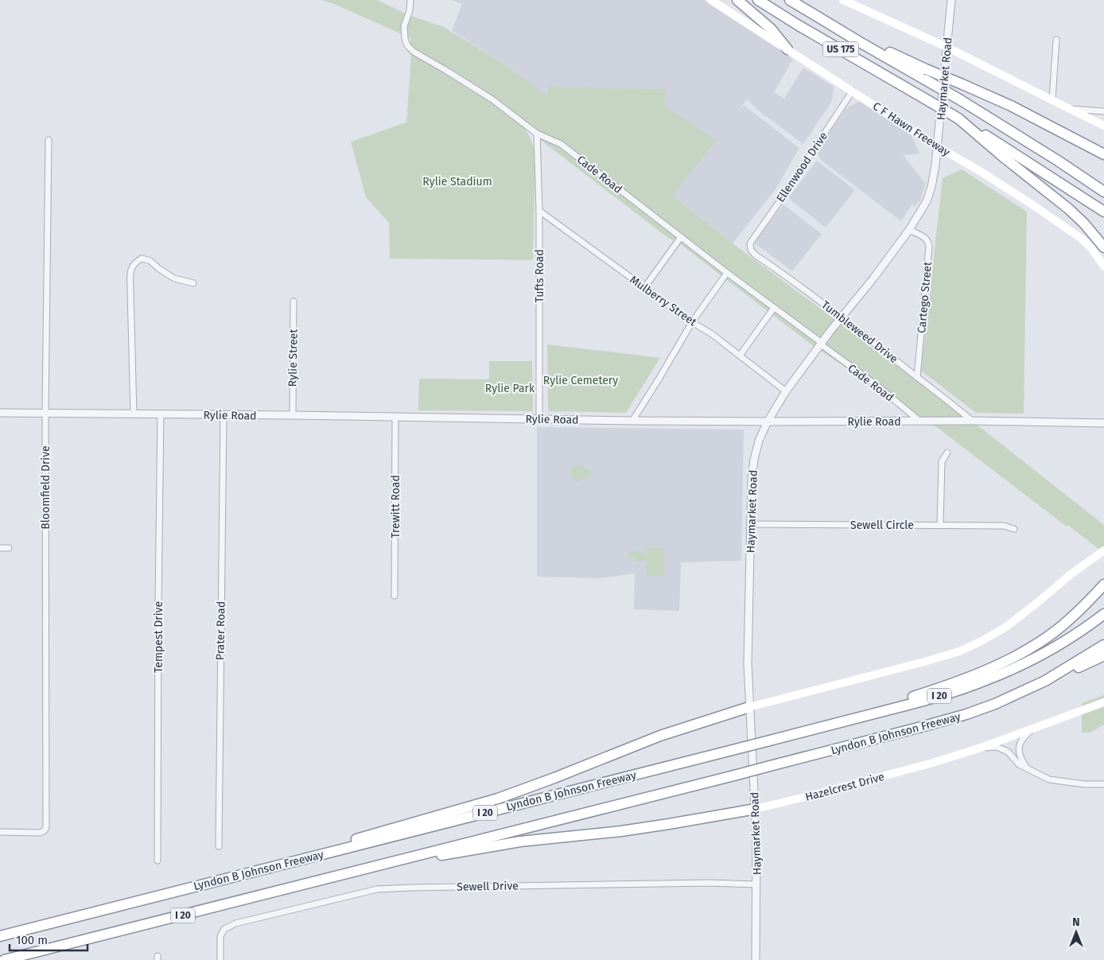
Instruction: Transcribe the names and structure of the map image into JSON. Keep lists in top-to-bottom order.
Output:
{
  "streets": {
    "highway": ["US 175", "I 20", "Lyndon B Johnson Freeway"],
    "main road": ["C F Hawn Freeway", "Hazelcrest Drive"],
    "street": [
      "Haymarket Road",
      "Ellenwood Drive",
      "Cade Road",
      "Tufts Road",
      "Cartego Street",
      "Mulberry Street",
      "Tumbleweed Drive",
      "Rylie Street",
      "Rylie Road",
      "Bloomfield Drive",
      "Trewitt Road",
      "Sewell Circle",
      "Prater Road",
      "Tempest Drive",
      "Sewell Drive"
    ]
  },
  "crossings": [
    ["Haymarket Road", "C F Hawn Freeway"],
    ["Haymarket Road", "Cade Road"],
    ["Haymarket Road", "Cartego Street"],
    ["Haymarket Road", "Mulberry Street"],
    ["Haymarket Road", "Tumbleweed Drive"],
    ["Haymarket Road", "Rylie Road"],
    ["Haymarket Road", "Sewell Circle"],
    ["Haymarket Road", "Hazelcrest Drive"],
    ["Haymarket Road", "Sewell Drive"],
    ["C F Hawn Freeway", "Ellenwood Drive"],
    ["Ellenwood Drive", "Tumbleweed Drive"],
    ["Cade Road", "Tufts Road"],
    ["Cade Road", "Rylie Road"],
    ["Tufts Road", "Mulberry Street"],
    ["Tufts Road", "Rylie Road"],
    ["Cartego Street", "Tumbleweed Drive"],
    ["Tumbleweed Drive", "Rylie Road"],
    ["Rylie Street", "Rylie Road"],
    ["Rylie Road", "Bloomfield Drive"],
    ["Rylie Road", "Trewitt Road"],
    ["Rylie Road", "Prater Road"],
    ["Rylie Road", "Tempest Drive"]
  ],
  "parks": ["Rylie Stadium", "Rylie Cemetery", "Rylie Park"],
  "scale_bar": "100 m",
  "north": "top"
}
